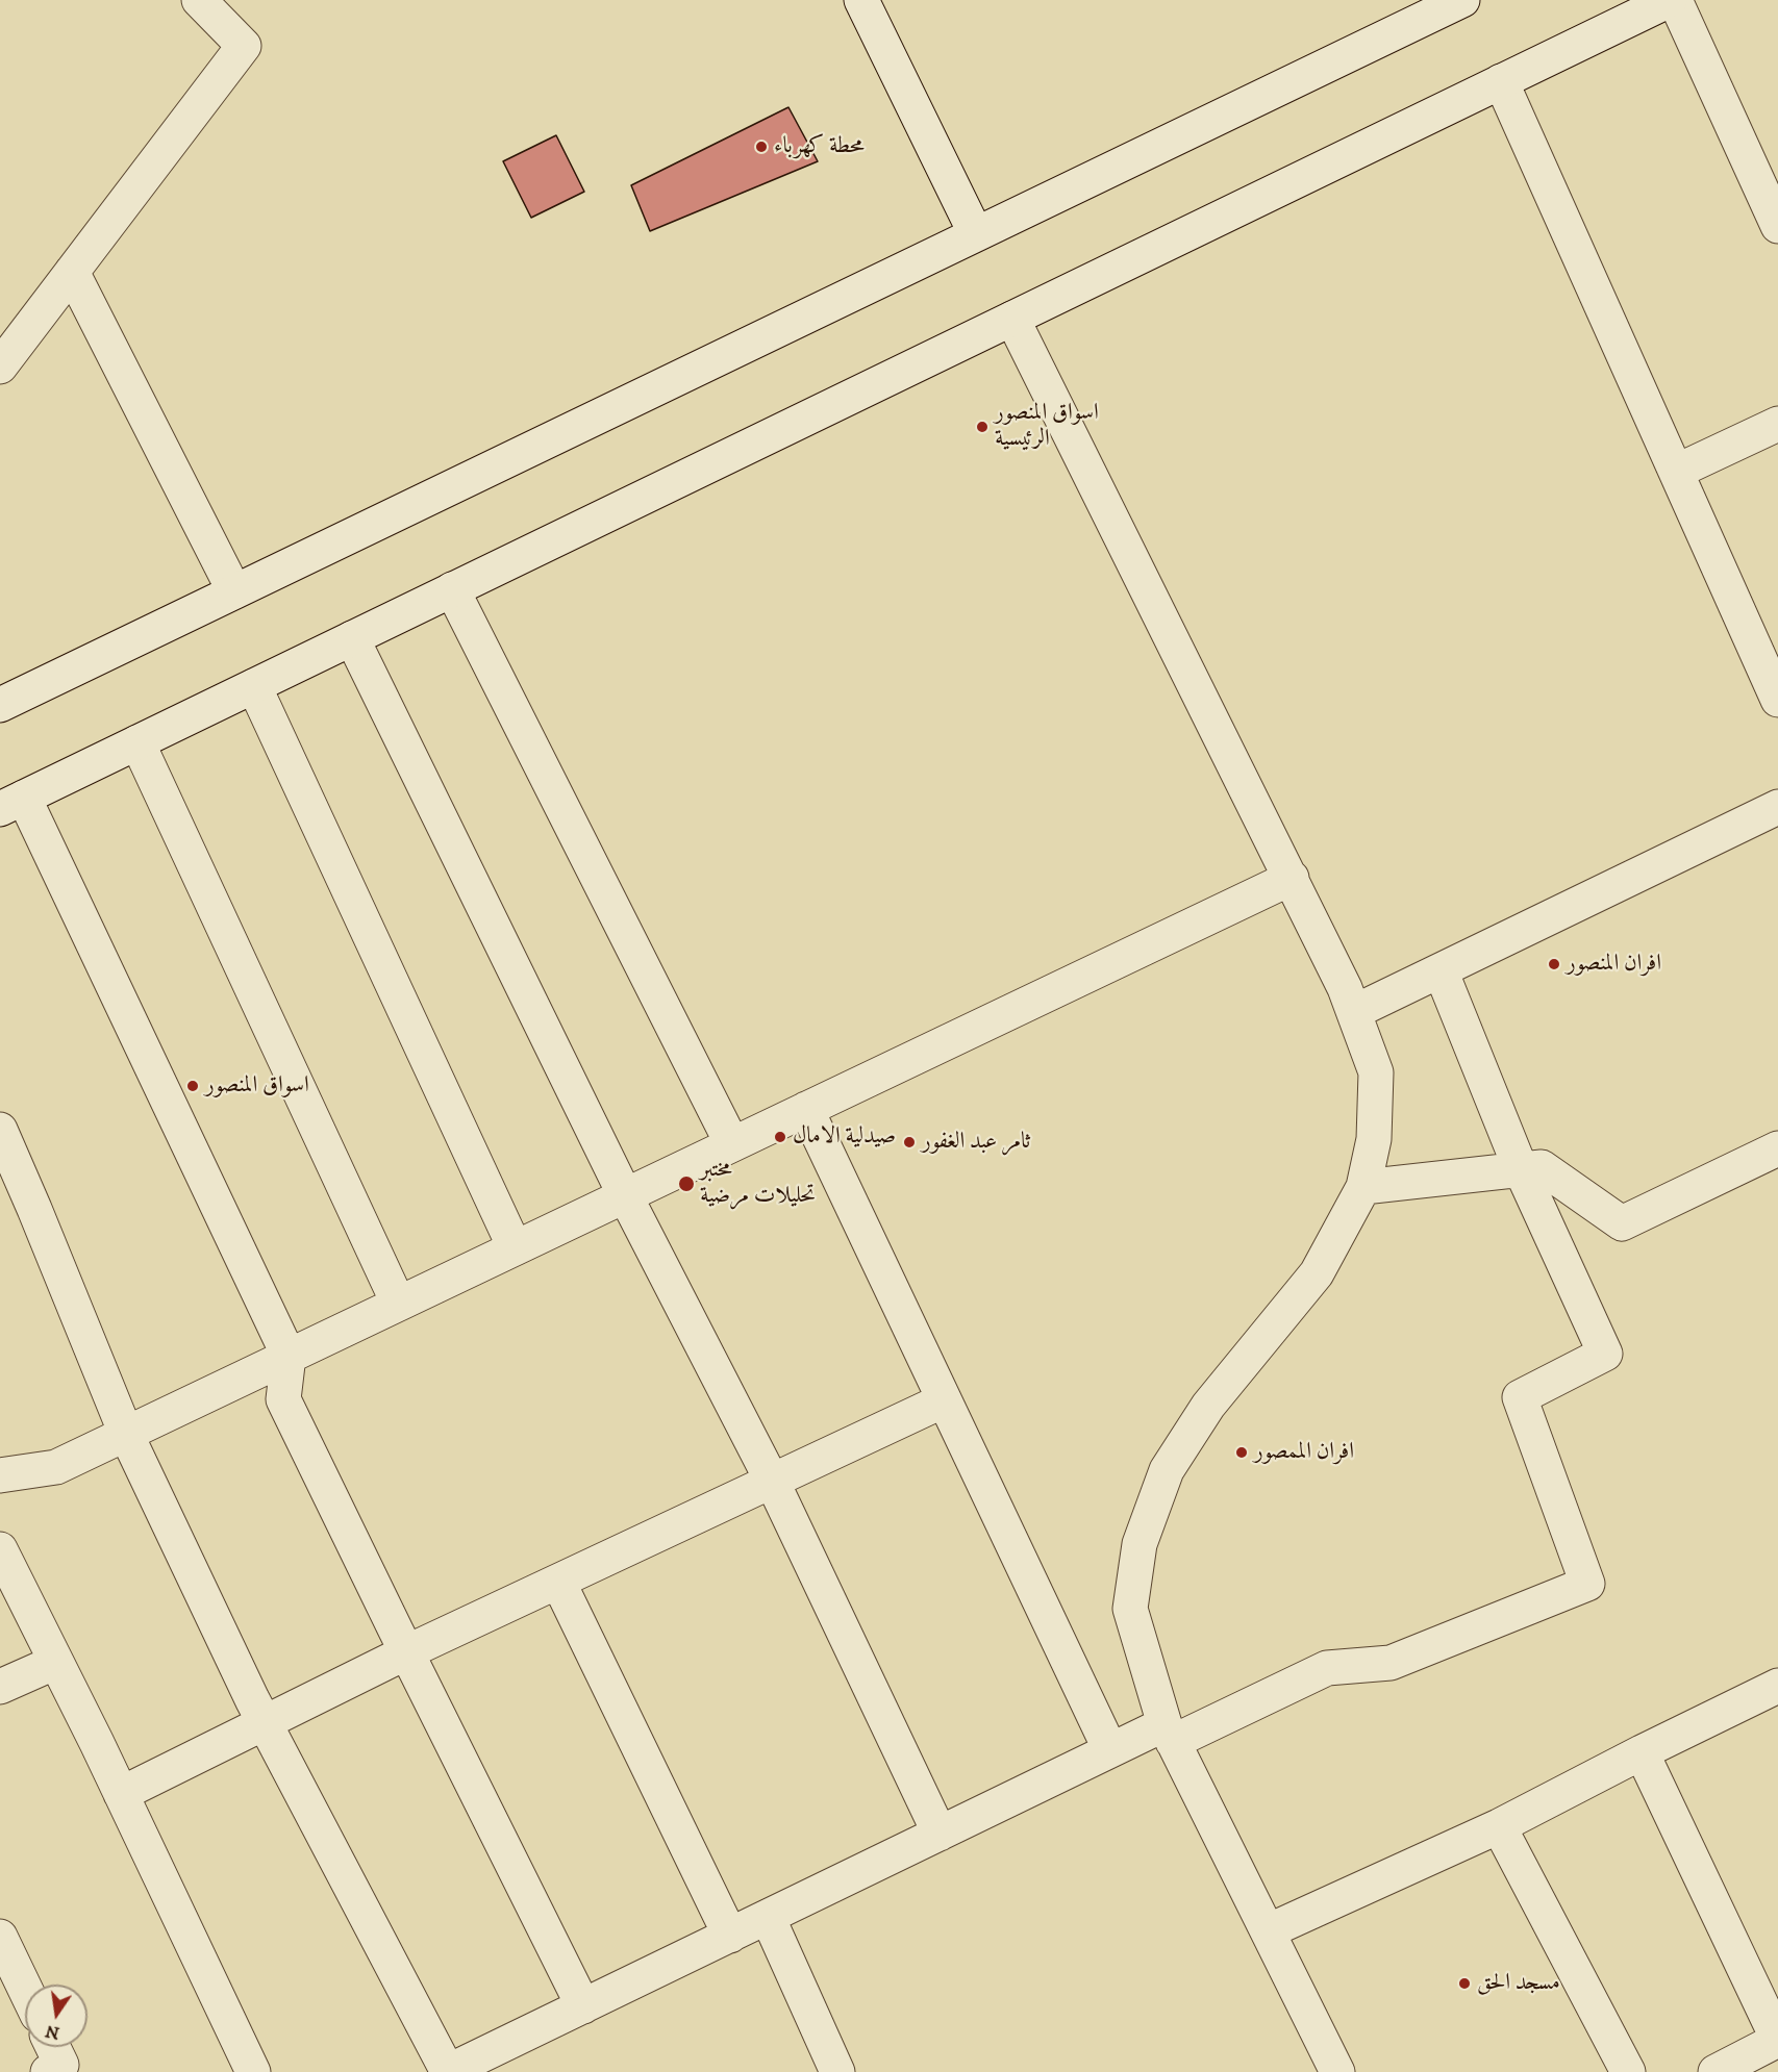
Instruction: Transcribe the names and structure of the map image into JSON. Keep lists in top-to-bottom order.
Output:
{
  "places": [
    "محطة كهرباء",
    "اسواق المنصور الرئيسية",
    "افران المنصور",
    "اسواق المنصور",
    "صيدلية الامال",
    "ثامر عبد الغفور",
    "مختبر تحليلات مرضية",
    "افران الممصور",
    "مسجد الحق"
  ],
  "north": "bottom"
}
